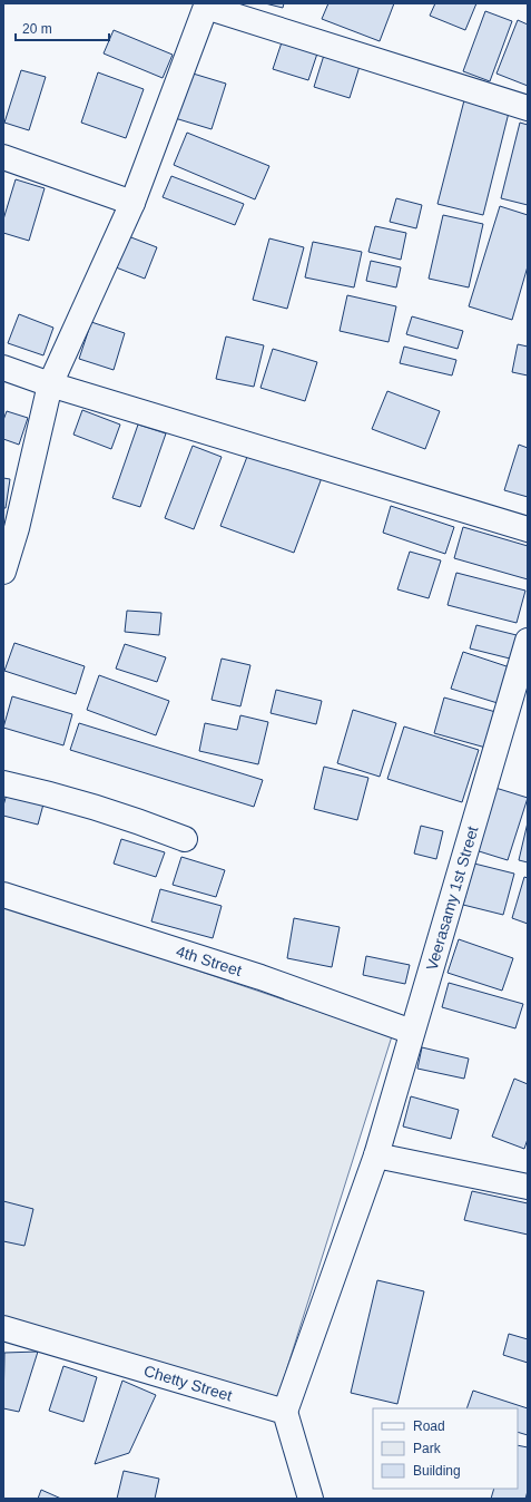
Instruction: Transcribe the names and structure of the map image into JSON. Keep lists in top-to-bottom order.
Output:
{
  "streets": {
    "street": ["Veerasamy 1st Street", "4th Street", "Chetty Street"]
  },
  "crossings": [
    ["Veerasamy 1st Street", "4th Street"],
    ["Veerasamy 1st Street", "Chetty Street"]
  ],
  "legend": ["Road", "Park", "Building"],
  "scale_bar": "20 m"
}
